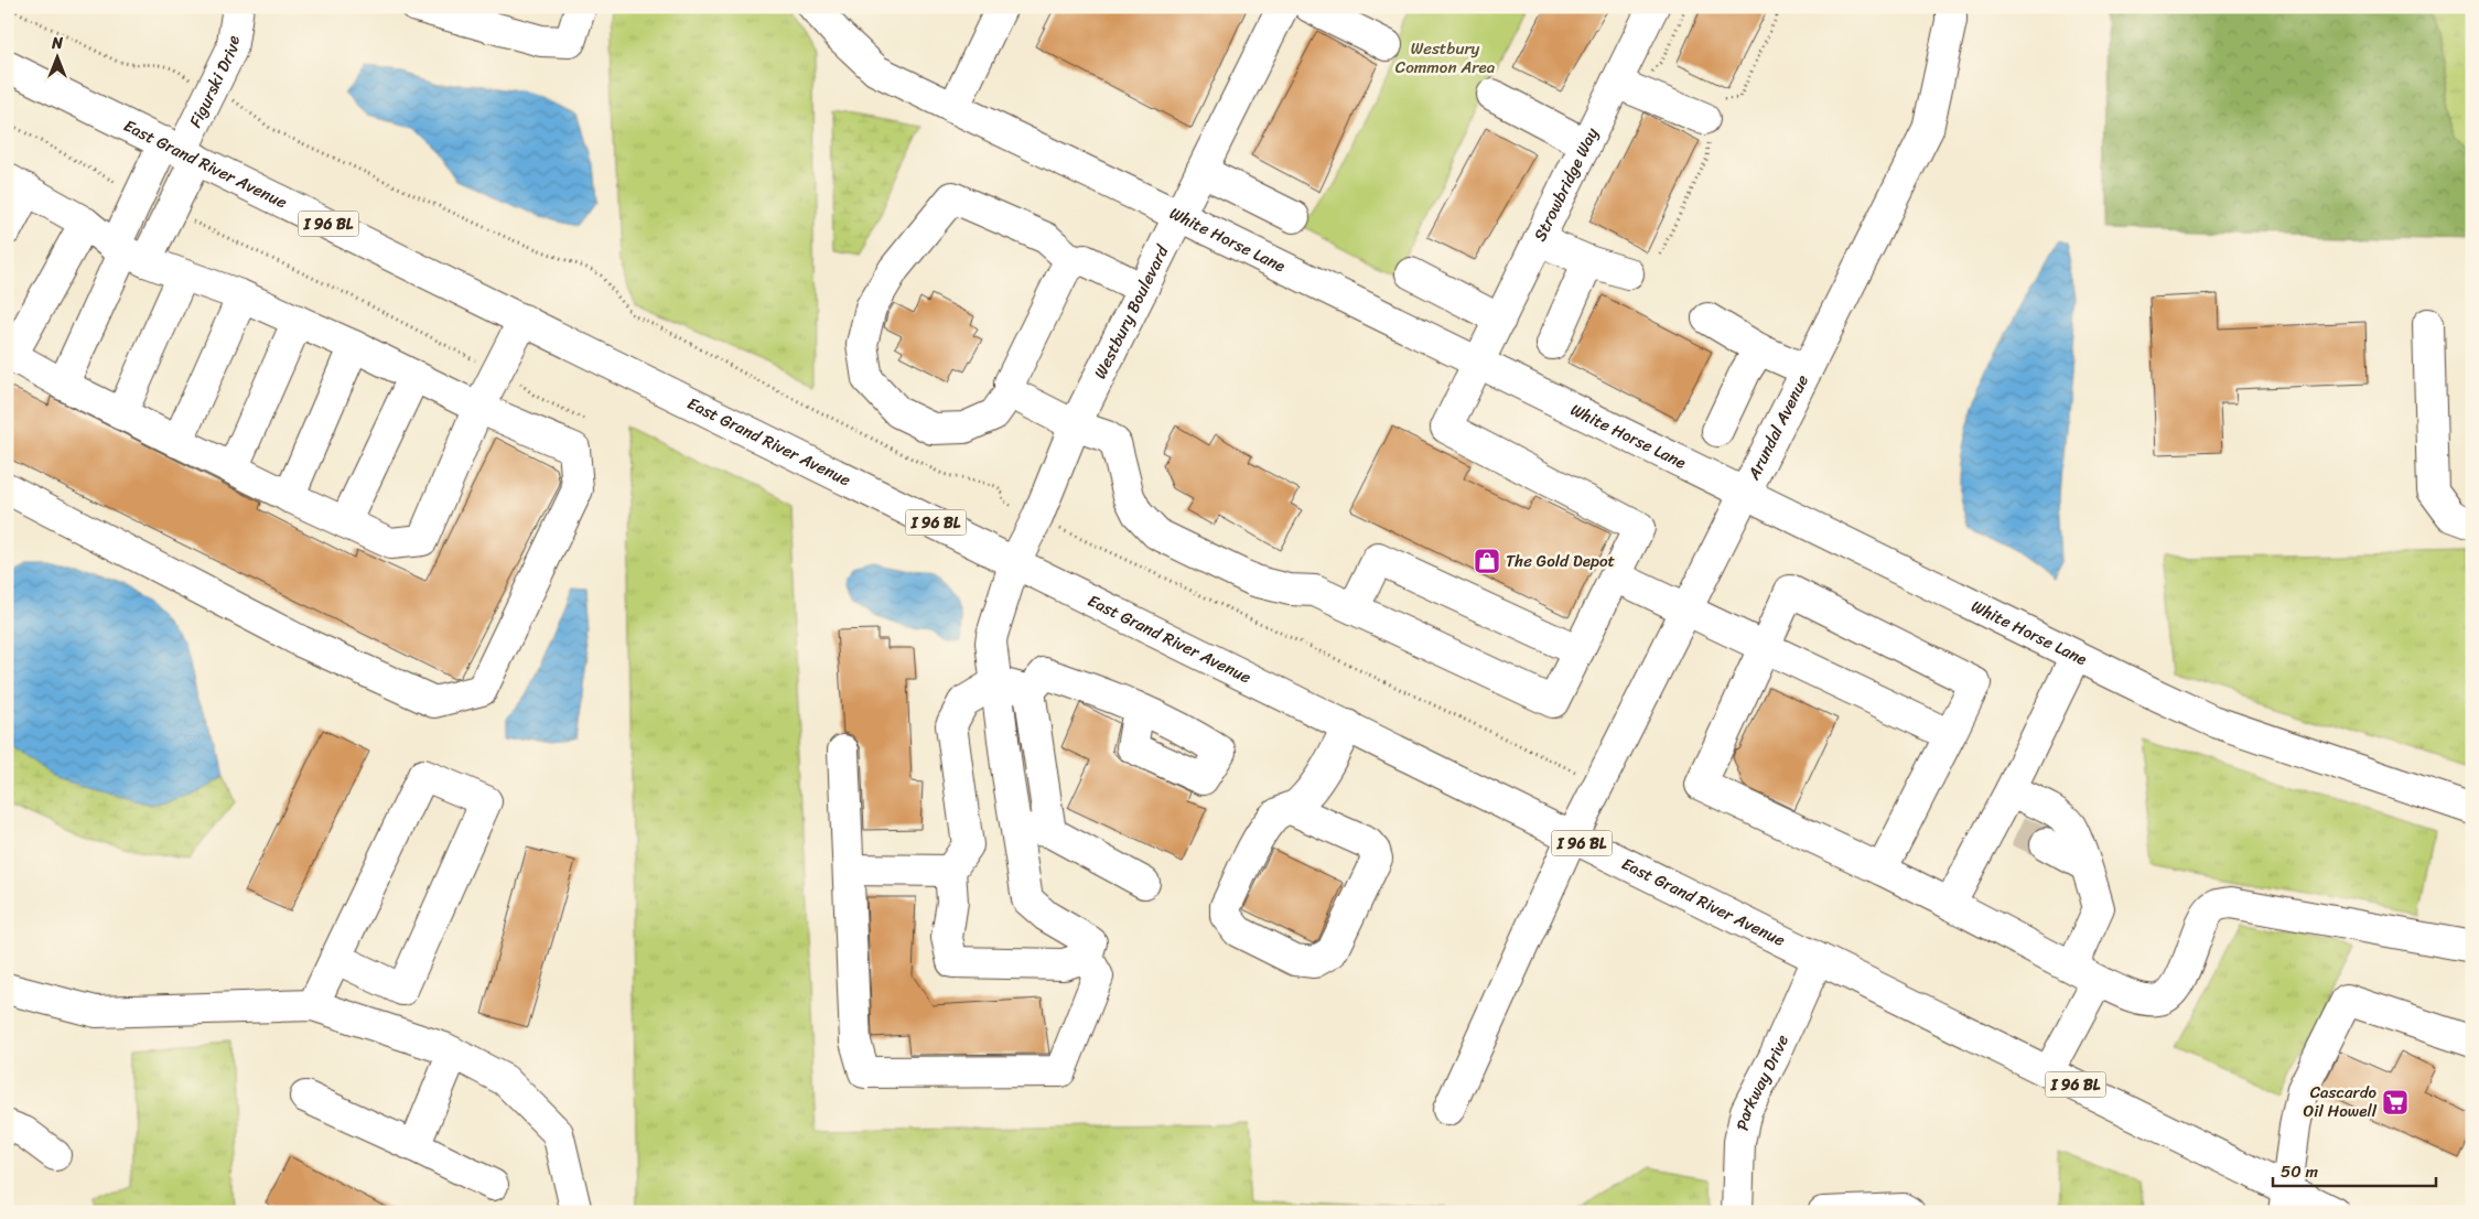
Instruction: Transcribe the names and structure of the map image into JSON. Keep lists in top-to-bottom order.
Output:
{
  "streets": {
    "street": [
      "Figurski Drive",
      "East Grand River Avenue",
      "Strowbridge Way",
      "I 96 BL",
      "White Horse Lane",
      "Westbury Boulevard",
      "Arundal Avenue",
      "Parkway Drive"
    ]
  },
  "crossings": [
    ["Figurski Drive", "East Grand River Avenue"],
    ["East Grand River Avenue", "Westbury Boulevard"],
    ["East Grand River Avenue", "Arundal Avenue"],
    ["East Grand River Avenue", "Parkway Drive"],
    ["Strowbridge Way", "White Horse Lane"],
    ["White Horse Lane", "Westbury Boulevard"],
    ["White Horse Lane", "Arundal Avenue"]
  ],
  "parks": ["Westbury Common Area"],
  "places": {
    "shop": ["The Gold Depot"],
    "supermarket": ["Cascardo Oil Howell"]
  },
  "scale_bar": "50 m",
  "north": "top"
}
